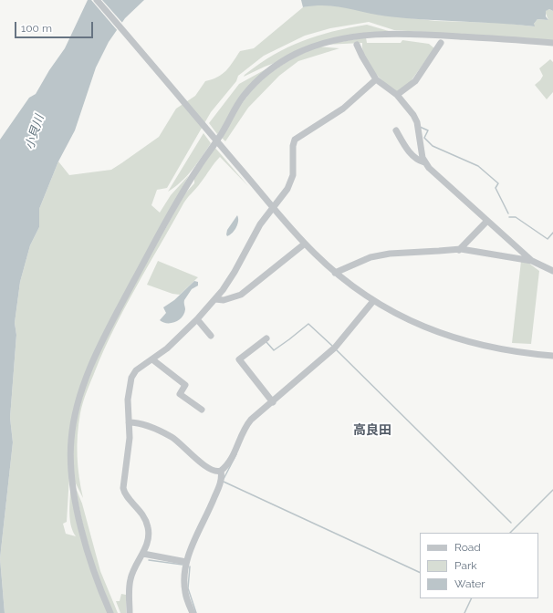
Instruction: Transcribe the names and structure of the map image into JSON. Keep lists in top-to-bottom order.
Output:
{
  "districts": ["高良田"],
  "water": ["小貝川"],
  "legend": ["Road", "Park", "Water"],
  "scale_bar": "100 m"
}
